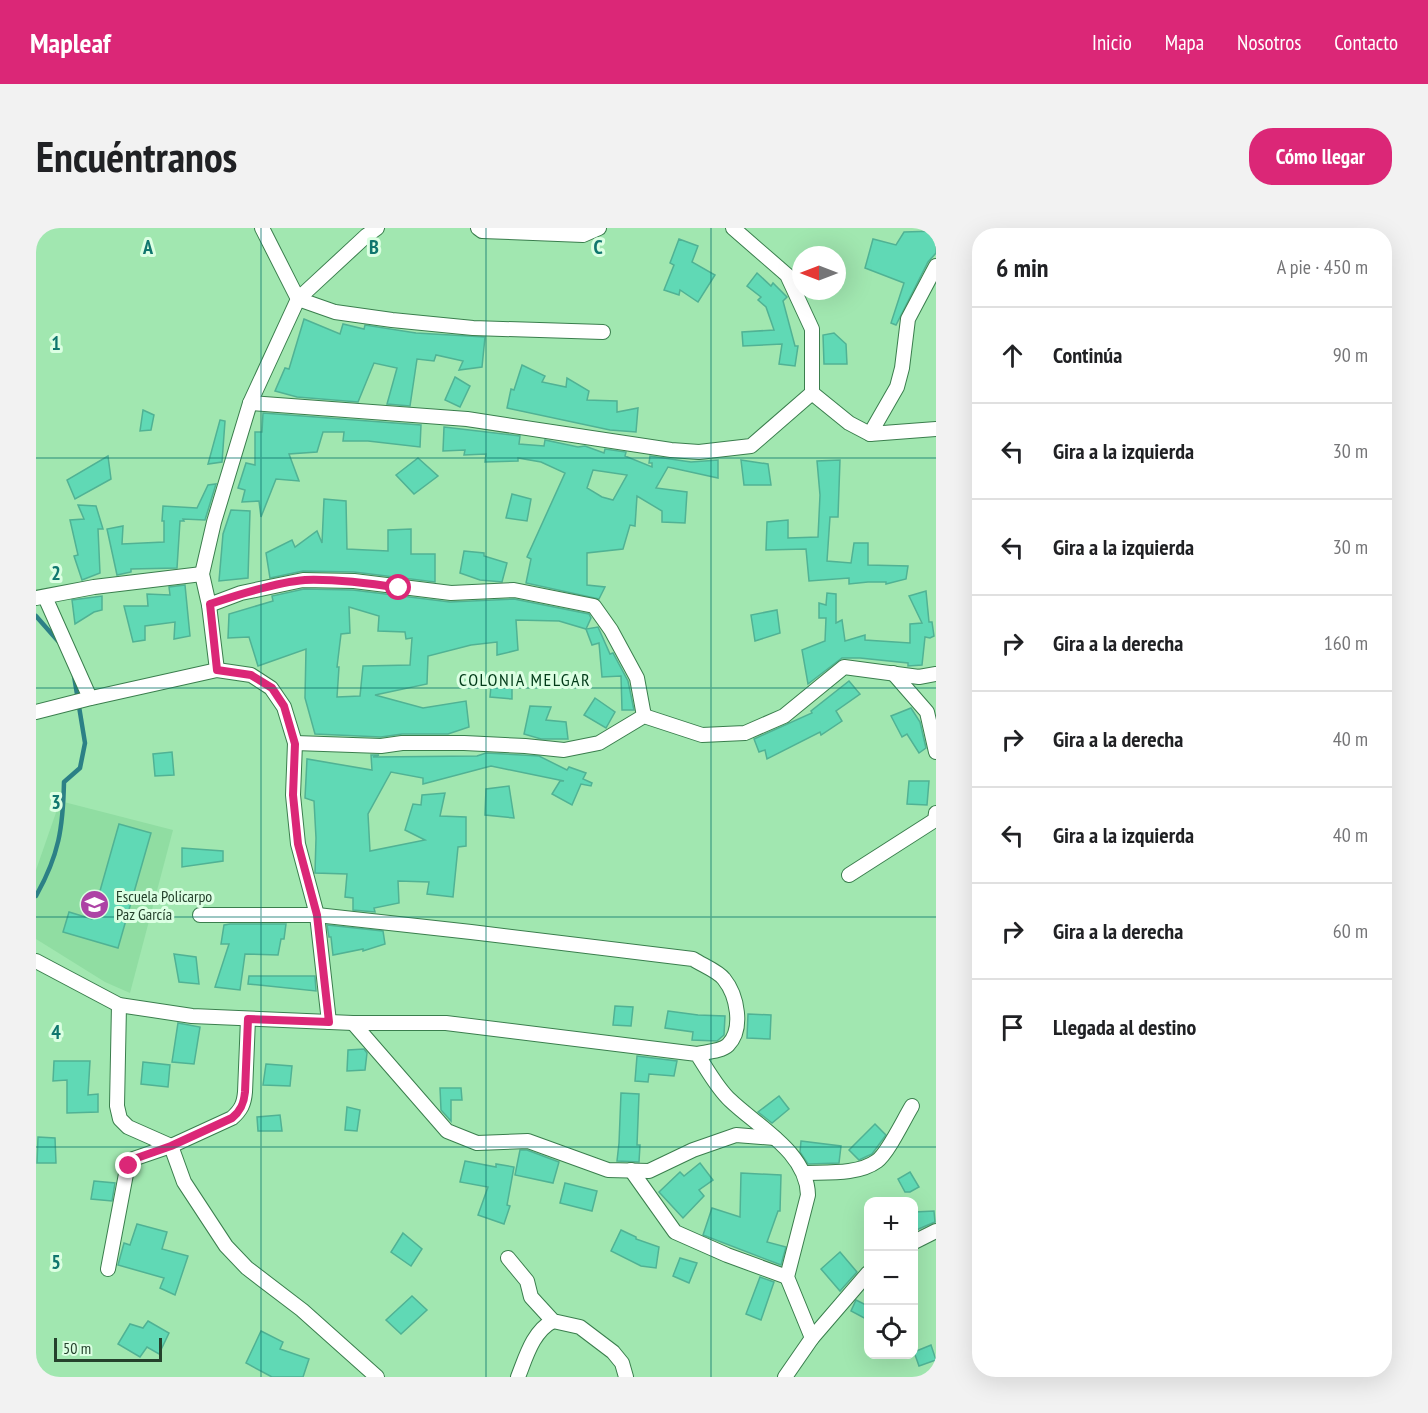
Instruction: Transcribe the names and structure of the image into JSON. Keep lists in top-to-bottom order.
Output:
{
  "districts": ["COLONIA MELGAR"],
  "places": {
    "school or university": ["Escuela Policarpo Paz García"]
  },
  "scale_bar": "50 m",
  "north": "left",
  "page": {
    "header": "Mapleaf",
    "nav": [
      "Inicio",
      "Mapa",
      "Nosotros",
      "Contacto"
    ],
    "buttons": "Cómo llegar",
    "title": "Encuéntranos",
    "heading": ["6 min", "A pie · 450 m"],
    "list": [
      ["Continúa", "90 m"],
      ["Gira a la izquierda", "30 m"],
      ["Gira a la izquierda", "30 m"],
      ["Gira a la derecha", "160 m"],
      ["Gira a la derecha", "40 m"],
      ["Gira a la izquierda", "40 m"],
      ["Gira a la derecha", "60 m"],
      "Llegada al destino"
    ],
    "map_buttons": ["+", "−"],
    "scale": "50 m"
  },
  "grid": {
    "columns": ["A", "B", "C"],
    "rows": [
      "1",
      "2",
      "3",
      "4",
      "5"
    ]
  }
}
